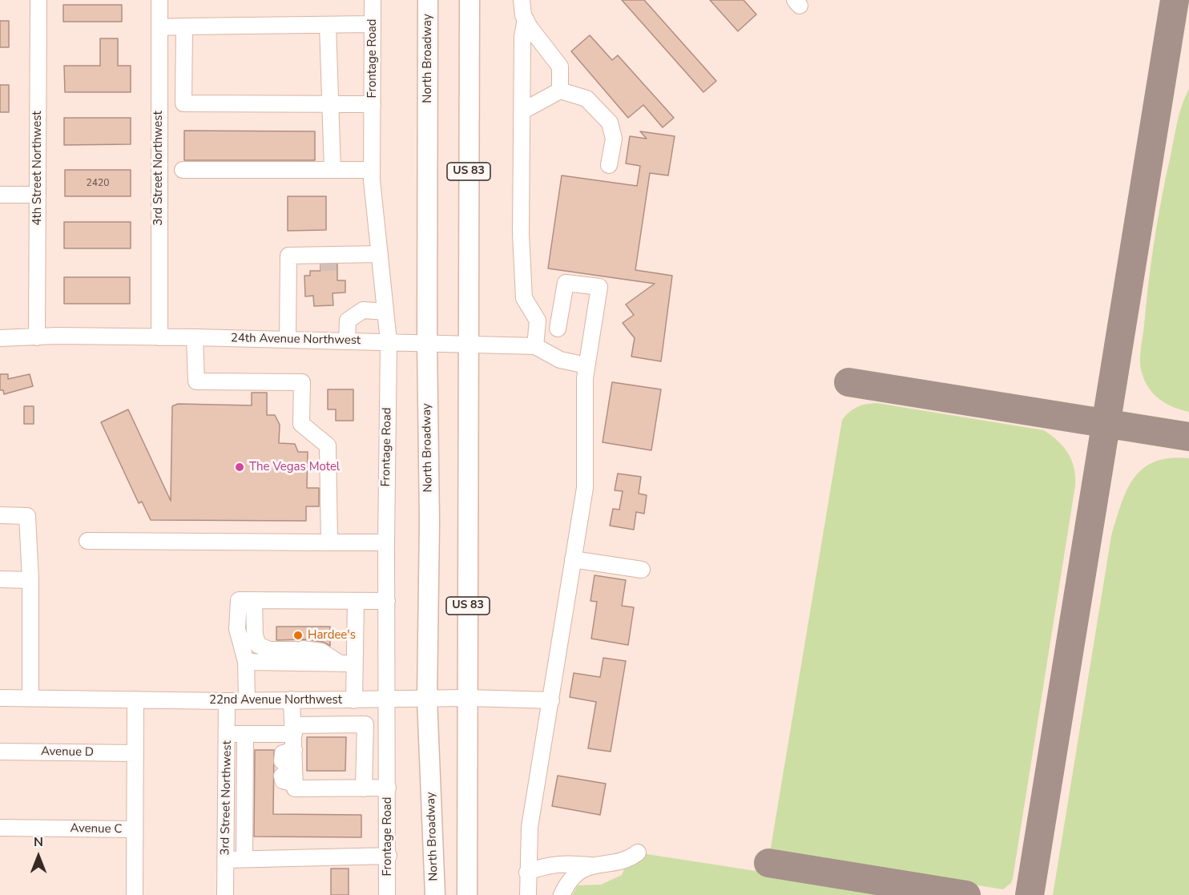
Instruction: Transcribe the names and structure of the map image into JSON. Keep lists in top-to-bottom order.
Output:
{
  "streets": {
    "main road": ["North Broadway", "US 83"],
    "street": [
      "Frontage Road",
      "4th Street Northwest",
      "3rd Street Northwest",
      "24th Avenue Northwest",
      "22nd Avenue Northwest",
      "Avenue D",
      "Avenue C"
    ]
  },
  "crossings": [
    ["Frontage Road", "24th Avenue Northwest"],
    ["Frontage Road", "22nd Avenue Northwest"],
    ["North Broadway", "24th Avenue Northwest"],
    ["North Broadway", "22nd Avenue Northwest"],
    ["4th Street Northwest", "24th Avenue Northwest"],
    ["3rd Street Northwest", "24th Avenue Northwest"],
    ["3rd Street Northwest", "22nd Avenue Northwest"],
    ["US 83", "24th Avenue Northwest"],
    ["US 83", "22nd Avenue Northwest"]
  ],
  "places": ["The Vegas Motel", "Hardee's"],
  "house_numbers": ["2420"],
  "north": "top"
}
